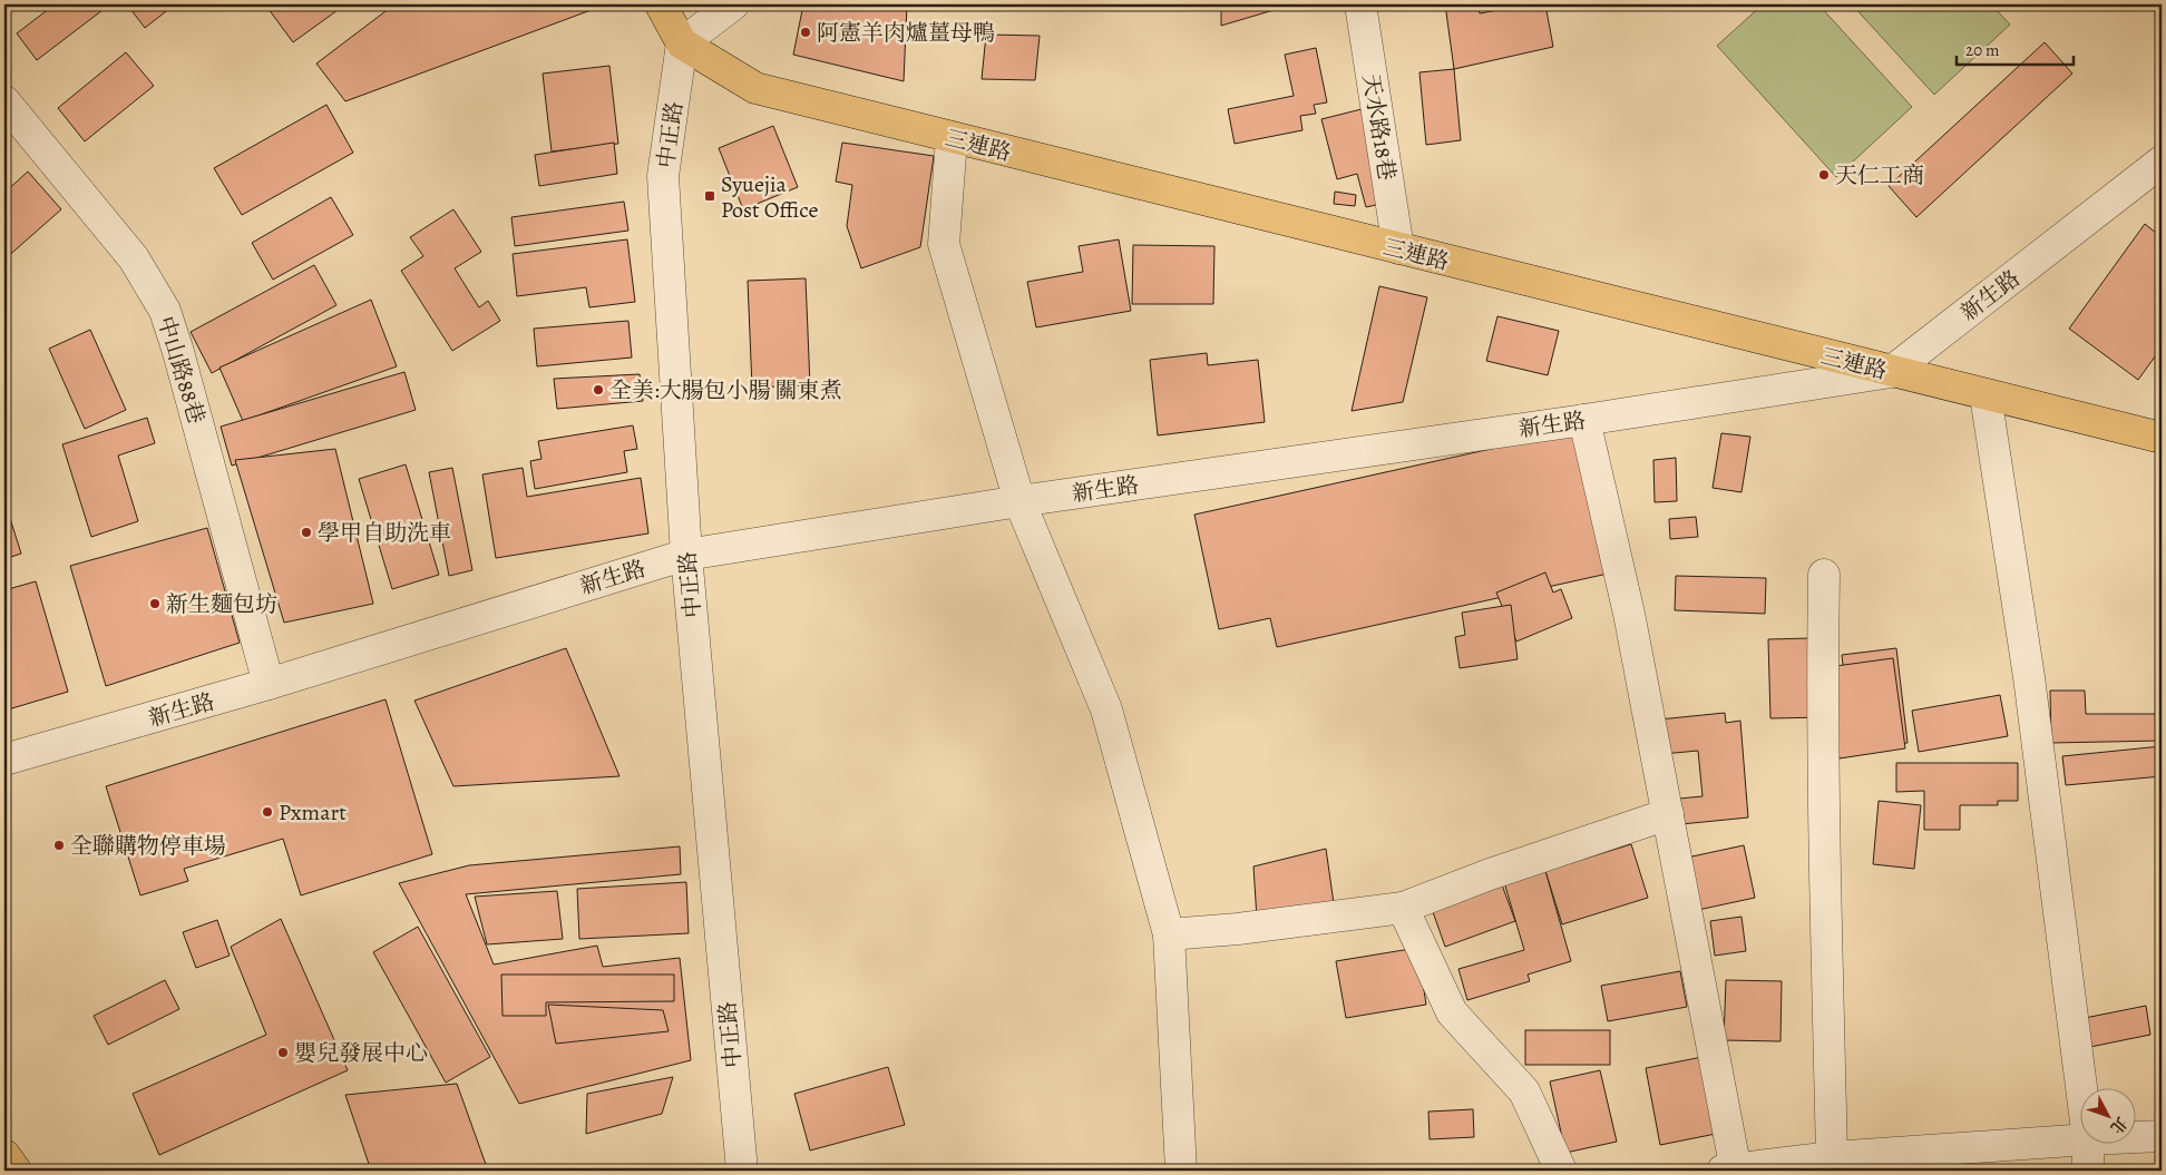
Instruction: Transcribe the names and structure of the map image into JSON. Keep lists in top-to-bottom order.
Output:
{
  "streets": {
    "main road": ["三連路"],
    "street": [
      "天水路18巷",
      "中正路",
      "新生路",
      "中山路88巷"
    ]
  },
  "crossings": [
    ["天水路18巷", "三連路"],
    ["中正路", "三連路"],
    ["中正路", "新生路"],
    ["三連路", "新生路"],
    ["新生路", "中山路88巷"]
  ],
  "places": {
    "other": [
      "阿憲羊肉爐薑母鴨",
      "天仁工商",
      "全美:大腸包小腸 關東煮",
      "學甲自助洗車",
      "新生麵包坊",
      "Pxmart",
      "全聯購物停車場",
      "嬰兒發展中心"
    ],
    "transit": ["Syuejia Post Office"]
  },
  "scale_bar": "20 m",
  "north": "bottom right"
}
